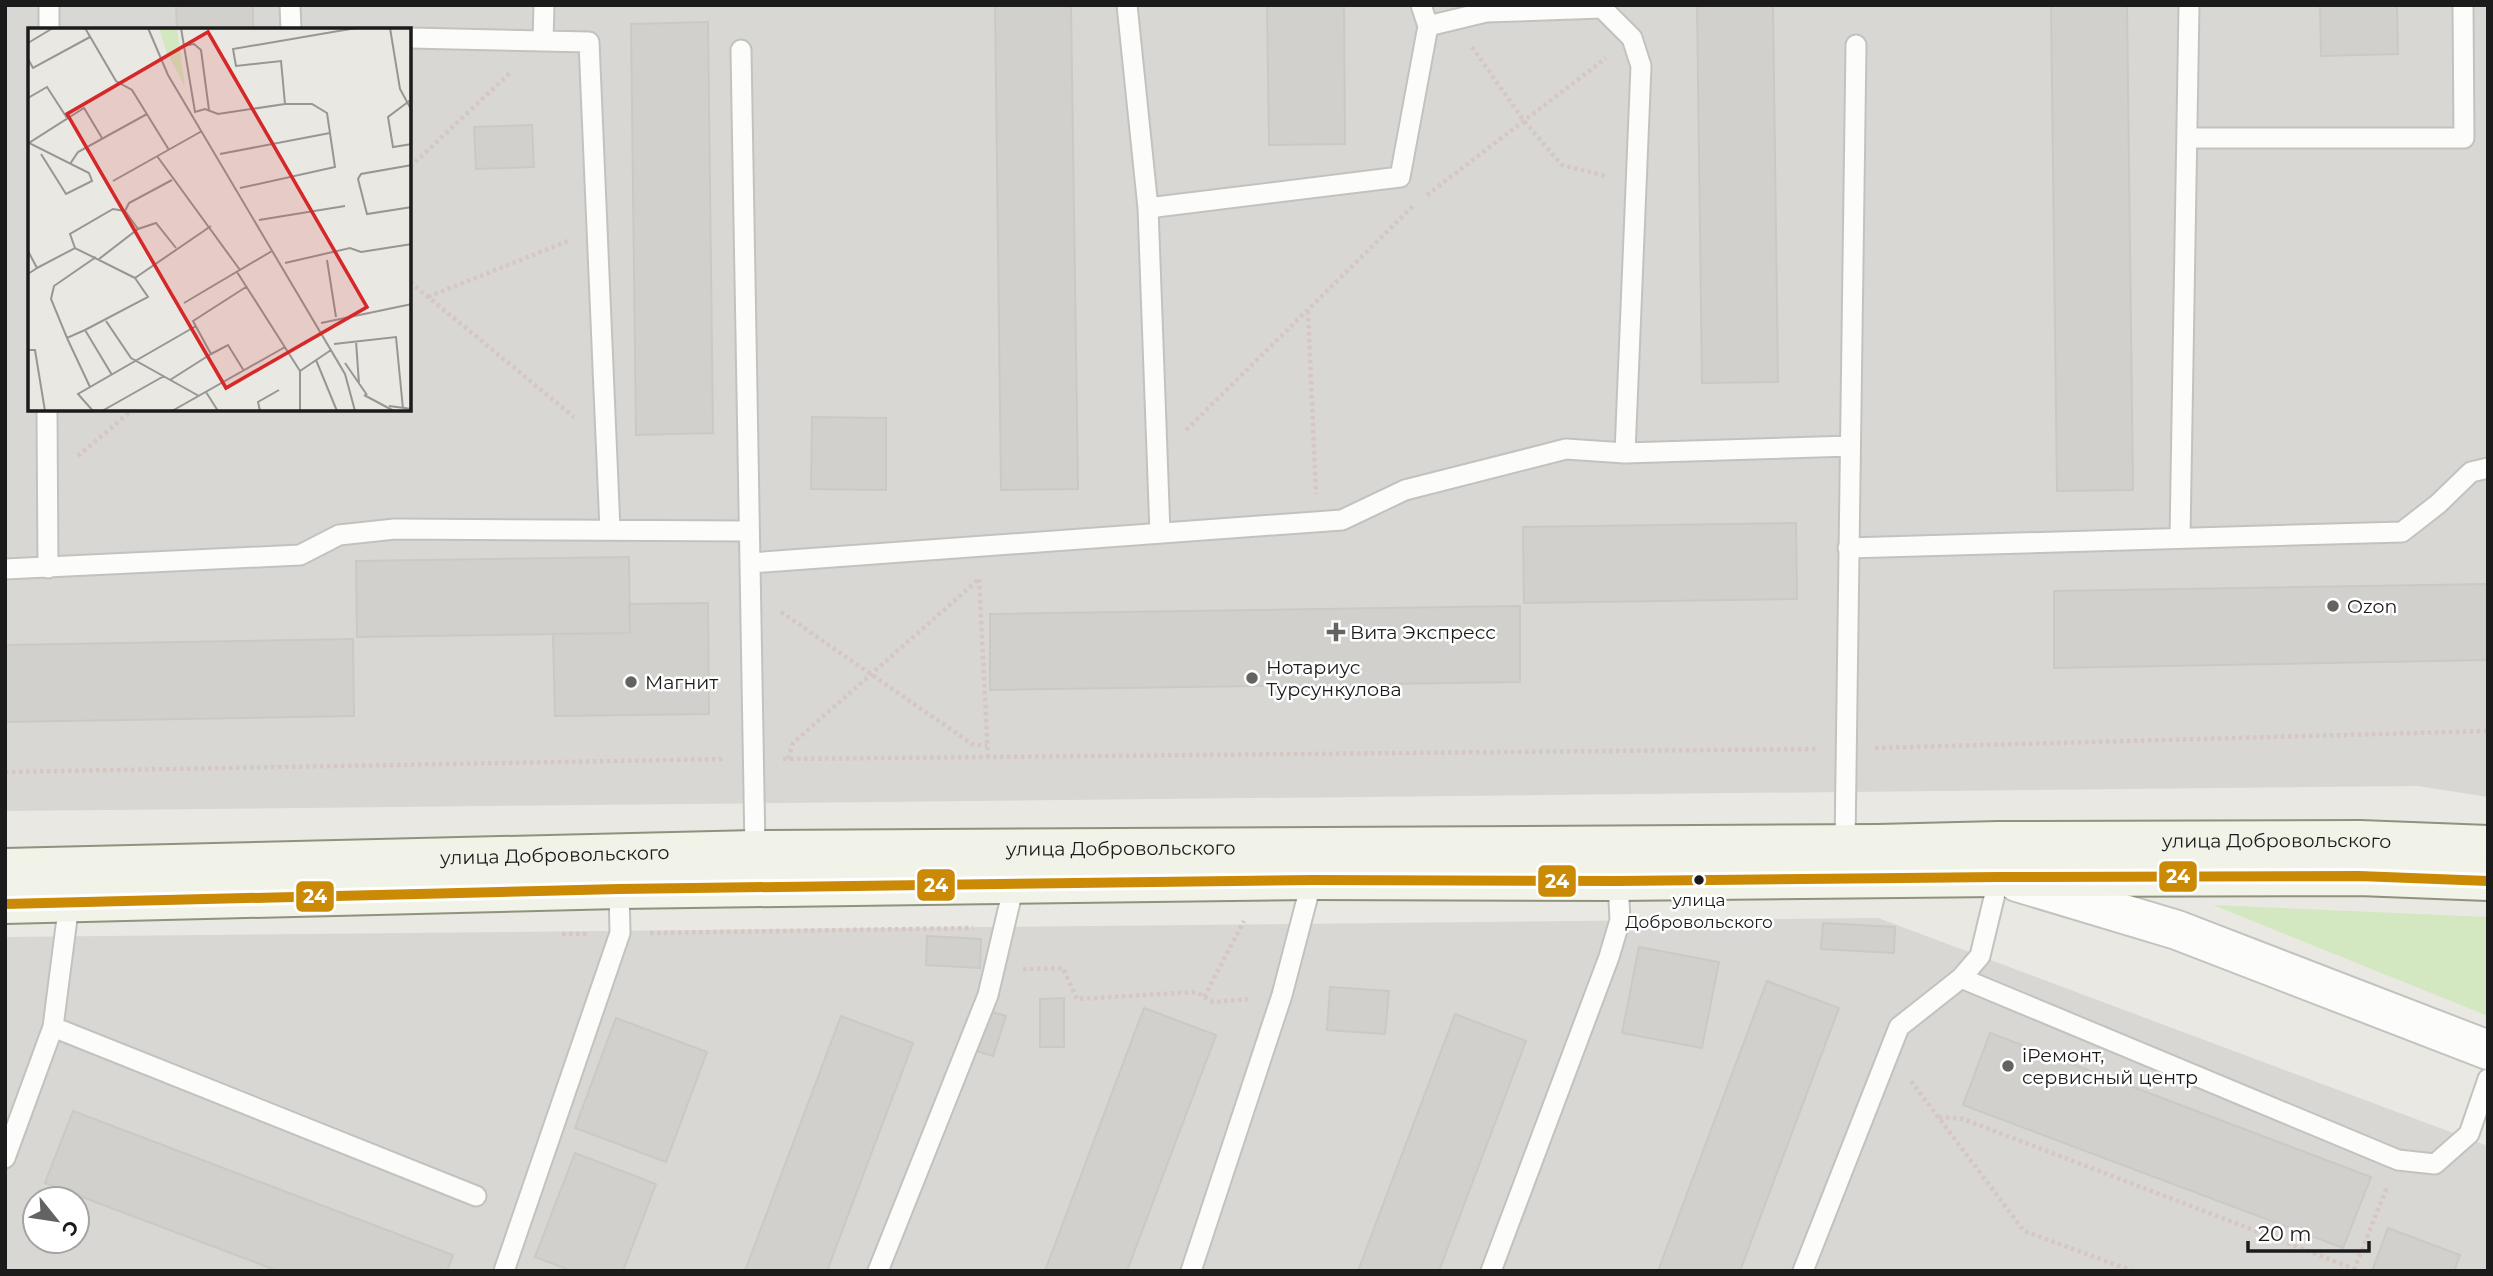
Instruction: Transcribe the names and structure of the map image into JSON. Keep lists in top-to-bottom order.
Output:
{
  "streets": {
    "main road": ["улица Добровольского"]
  },
  "places": {
    "other": [
      "Ozon",
      "Нотариус Турсункулова",
      "Магнит",
      "улица Добровольского",
      "iРемонт, сервисный центр"
    ],
    "health": ["Вита Экспресс"]
  },
  "lines": ["transit line 24"],
  "scale_bar": "20 m",
  "north": "bottom right"
}
